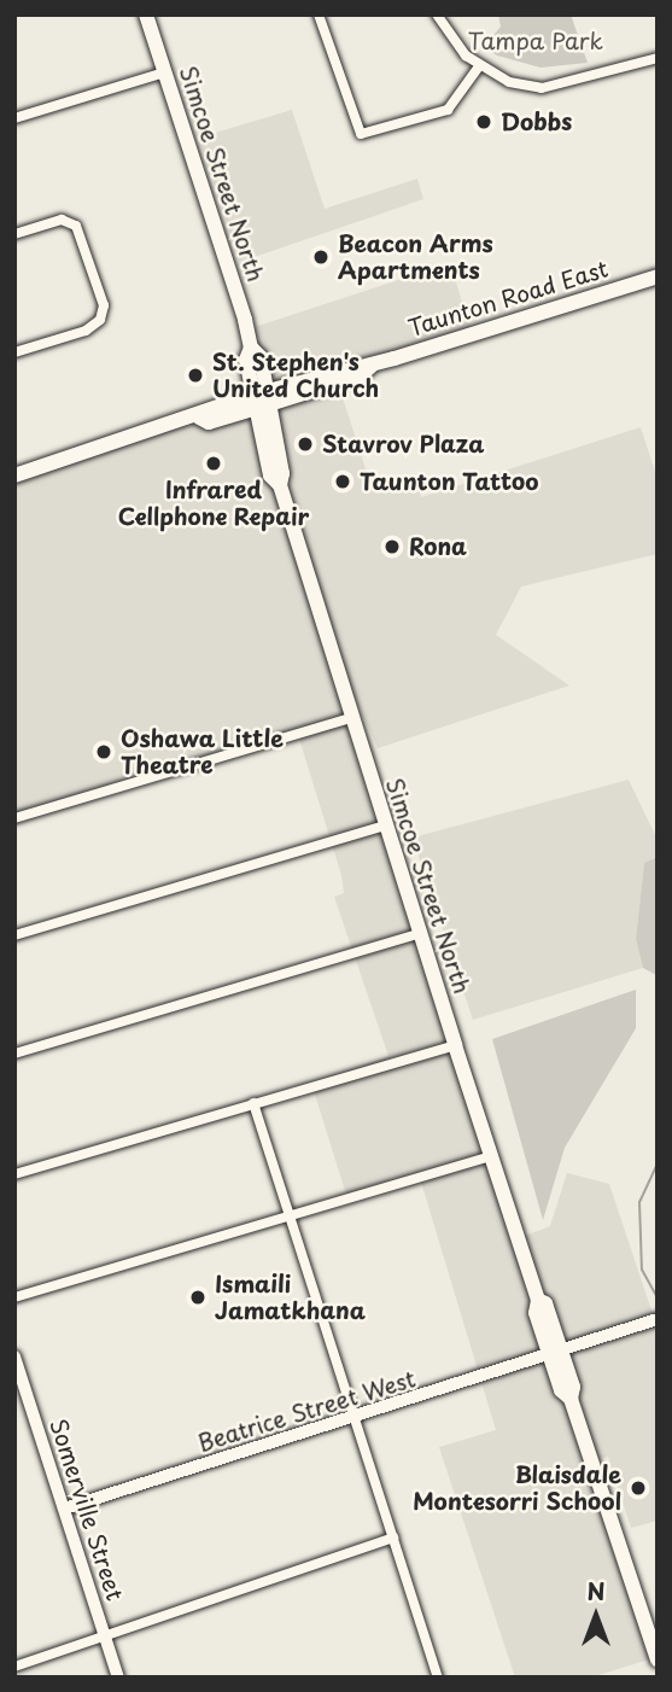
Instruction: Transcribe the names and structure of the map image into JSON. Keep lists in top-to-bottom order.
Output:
{
  "streets": {
    "main road": ["Simcoe Street North", "Taunton Road East"],
    "street": ["Beatrice Street West", "Somerville Street"]
  },
  "crossings": [
    ["Simcoe Street North", "Taunton Road East"],
    ["Simcoe Street North", "Beatrice Street West"],
    ["Beatrice Street West", "Somerville Street"]
  ],
  "parks": ["Tampa Park"],
  "places": [
    "Dobbs",
    "Beacon Arms Apartments",
    "St. Stephen's United Church",
    "Stavrov Plaza",
    "Infrared Cellphone Repair",
    "Taunton Tattoo",
    "Rona",
    "Oshawa Little Theatre",
    "Ismaili Jamatkhana",
    "Blaisdale Montesorri School"
  ],
  "north": "top"
}
